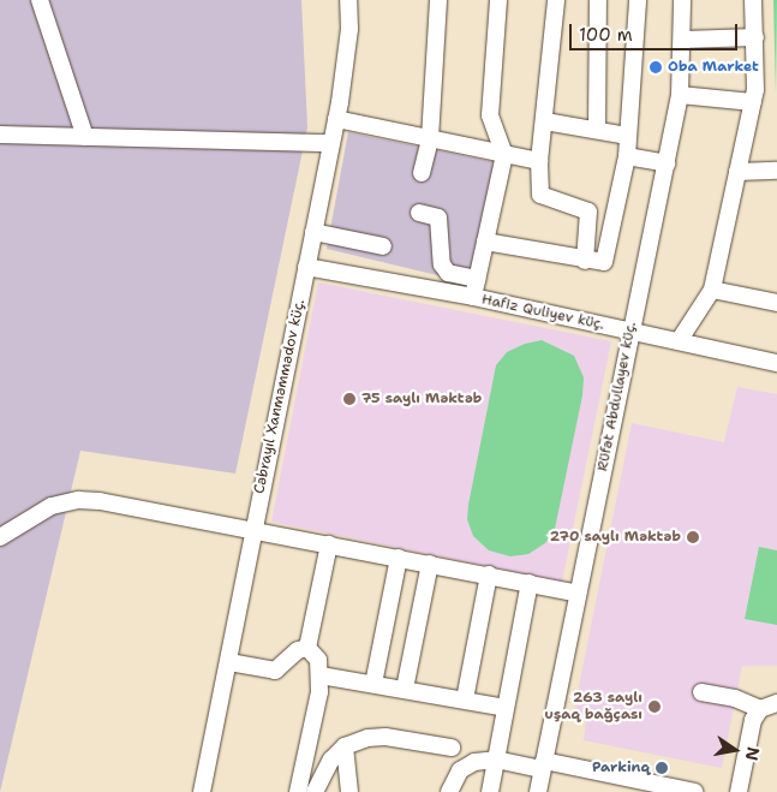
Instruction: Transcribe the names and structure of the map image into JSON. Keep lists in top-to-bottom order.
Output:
{
  "streets": {
    "street": ["Hafiz Quliyev küç.", "Cəbrayıl Xanməmmədov küç.", "Rüfət Abdullayev küç."]
  },
  "crossings": [
    ["Hafiz Quliyev küç.", "Cəbrayıl Xanməmmədov küç."],
    ["Hafiz Quliyev küç.", "Rüfət Abdullayev küç."]
  ],
  "places": [
    "Oba Market",
    "75 saylı Məktəb",
    "270 saylı Məktəb",
    "263 saylı uşaq bağçası",
    "Parkinq"
  ],
  "scale_bar": "100 m",
  "north": "right"
}
